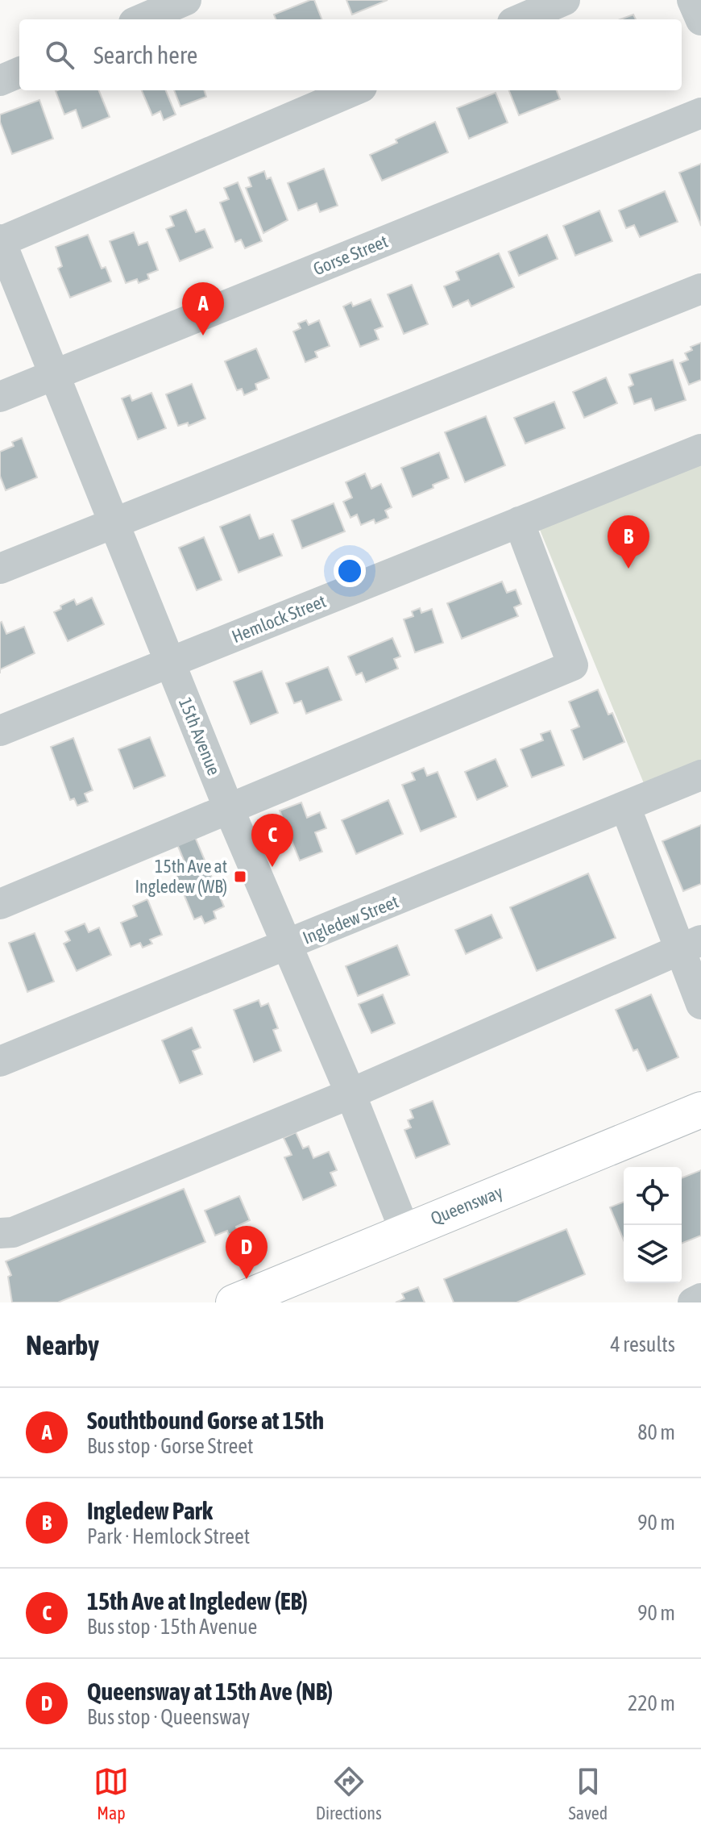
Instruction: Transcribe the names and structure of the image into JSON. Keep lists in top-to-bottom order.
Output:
{
  "streets": {
    "main road": ["Queensway"],
    "street": [
      "Gorse Street",
      "Hemlock Street",
      "15th Avenue",
      "Ingledew Street"
    ]
  },
  "crossings": [
    ["Gorse Street", "15th Avenue"],
    ["Hemlock Street", "15th Avenue"],
    ["15th Avenue", "Ingledew Street"],
    ["15th Avenue", "Queensway"]
  ],
  "places": {
    "transit": ["15th Ave at Ingledew (WB)"]
  },
  "page": {
    "search": "Search here",
    "pins": [
      "A",
      "B",
      "C",
      "D"
    ],
    "heading": ["Nearby", "4 results"],
    "list": [
      {
        "mark": "A",
        "name": "Southtbound Gorse at 15th",
        "note": "Bus stop · Gorse Street",
        "value": "80 m"
      },
      {
        "mark": "B",
        "name": "Ingledew Park",
        "note": "Park · Hemlock Street",
        "value": "90 m"
      },
      {
        "mark": "C",
        "name": "15th Ave at Ingledew (EB)",
        "note": "Bus stop · 15th Avenue",
        "value": "90 m"
      },
      {
        "mark": "D",
        "name": "Queensway at 15th Ave (NB)",
        "note": "Bus stop · Queensway",
        "value": "220 m"
      }
    ],
    "nav": ["Map", "Directions", "Saved"]
  }
}
